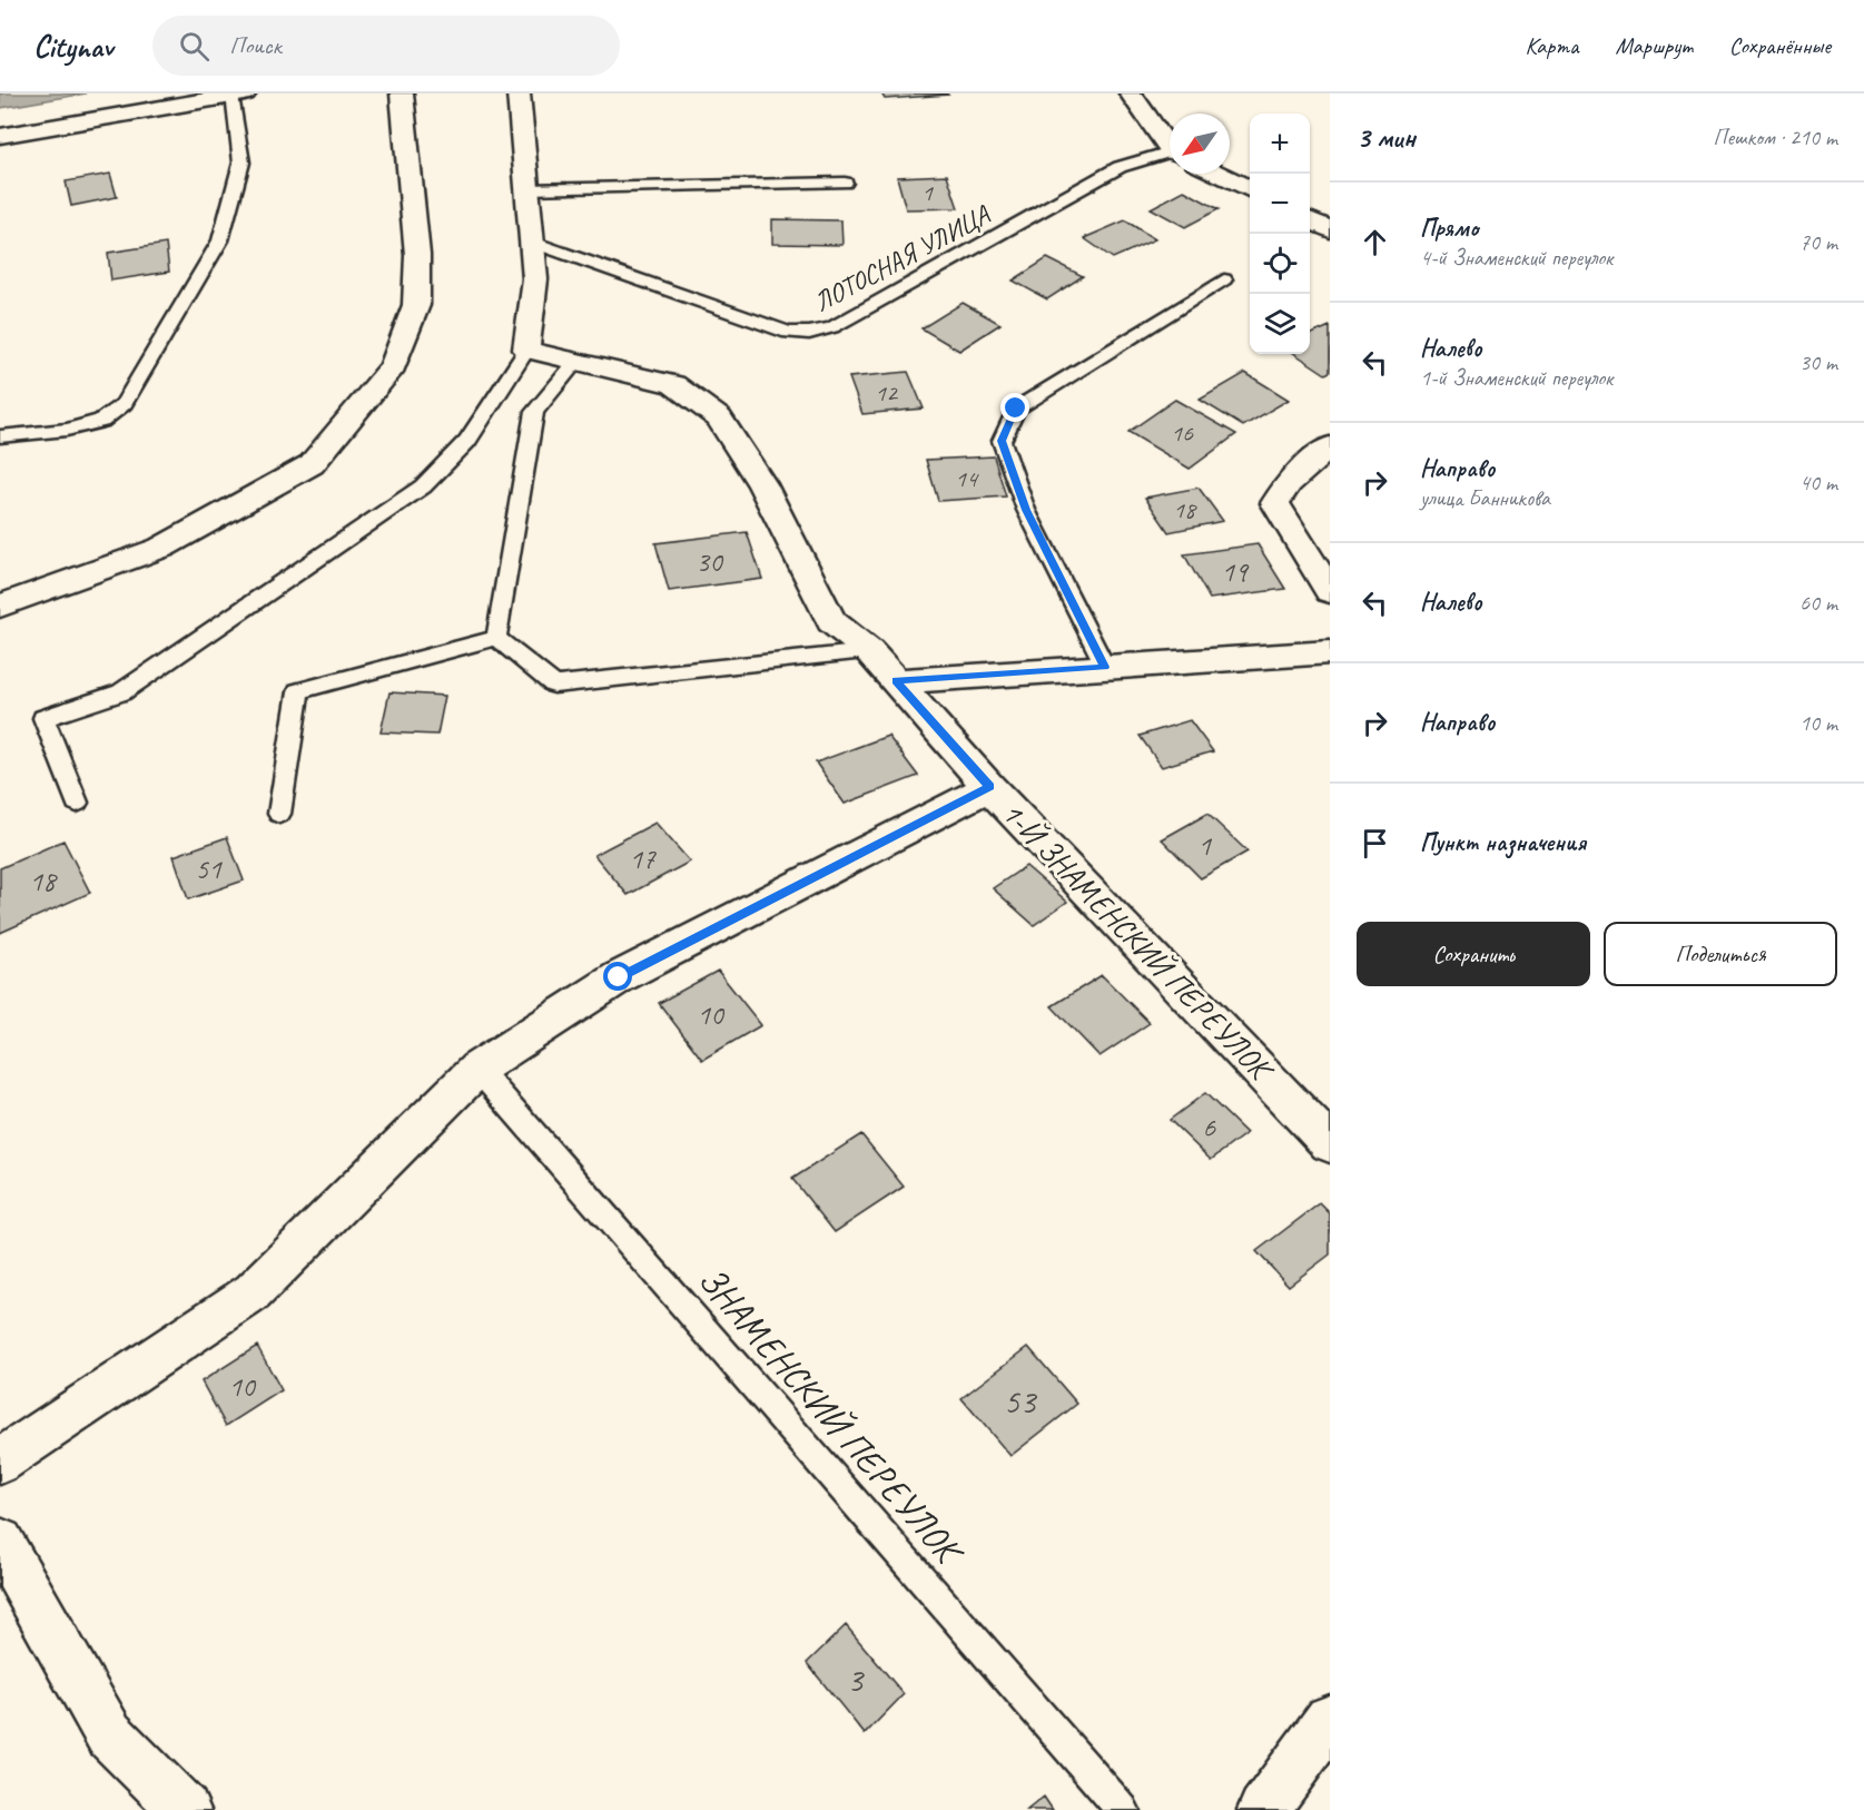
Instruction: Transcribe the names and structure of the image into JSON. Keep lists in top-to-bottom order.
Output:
{
  "streets": {
    "main road": ["1-Й ЗНАМЕНСКИЙ ПЕРЕУЛОК"],
    "lane": ["ЛОТОСНАЯ УЛИЦА", "ЗНАМЕНСКИЙ ПЕРЕУЛОК"]
  },
  "house_numbers": [
    "1",
    "12",
    "16",
    "14",
    "18",
    "30",
    "19",
    "1",
    "17",
    "51",
    "18",
    "10",
    "6",
    "10",
    "53",
    "3"
  ],
  "north": "bottom left",
  "page": {
    "header": "Citynav",
    "search": "Поиск",
    "nav": ["Карта", "Маршрут", "Сохранённые"],
    "heading": ["3 мин", "Пешком · 210 m"],
    "map_buttons": ["+", "−"],
    "list": [
      ["Прямо", "4-й Знаменский переулок", "70 m"],
      ["Налево", "1-й Знаменский переулок", "30 m"],
      ["Направо", "улица Банникова", "40 m"],
      ["Налево", "60 m"],
      ["Направо", "10 m"],
      "Пункт назначения"
    ],
    "buttons": ["Сохранить", "Поделиться"]
  }
}
